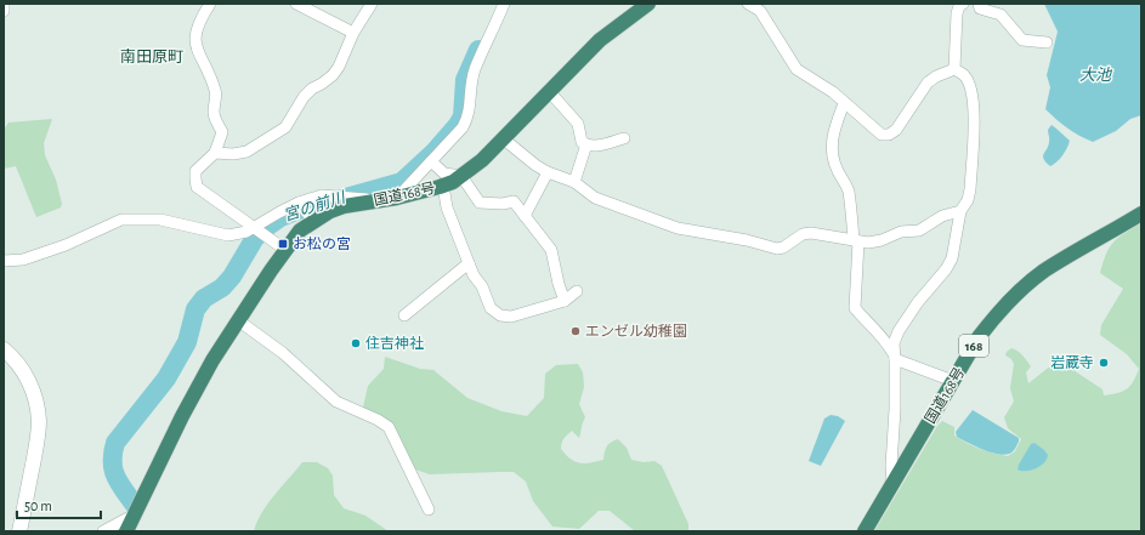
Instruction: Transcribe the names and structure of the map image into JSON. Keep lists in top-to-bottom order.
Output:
{
  "streets": {
    "highway": ["国道168号", "168"]
  },
  "districts": ["南田原町"],
  "water": ["大池", "宮の前川"],
  "places": {
    "transit": ["お松の宮"],
    "other": ["エンゼル幼稚園", "住吉神社", "岩蔵寺"]
  },
  "scale_bar": "50 m"
}
